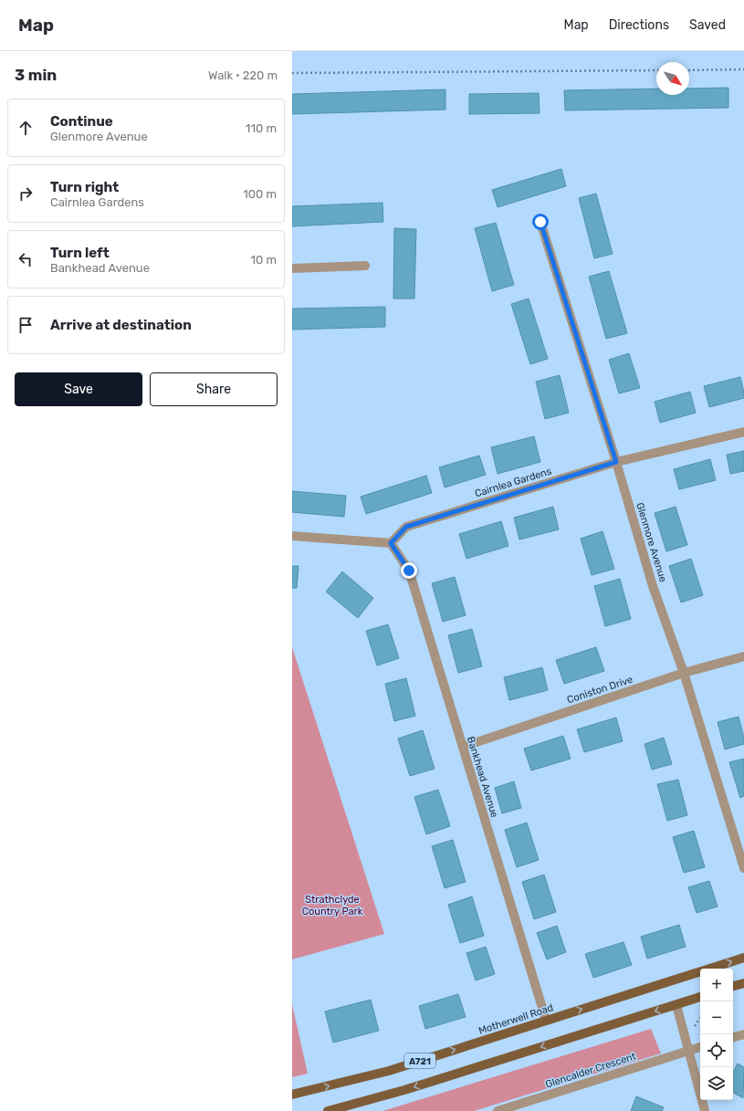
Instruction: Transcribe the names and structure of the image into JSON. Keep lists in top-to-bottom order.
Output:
{
  "streets": {
    "main road": ["Motherwell Road", "A721"],
    "street": [
      "Cairnlea Gardens",
      "Glenmore Avenue",
      "Coniston Drive",
      "Bankhead Avenue",
      "Glencalder Crescent"
    ]
  },
  "crossings": [
    ["Cairnlea Gardens", "Glenmore Avenue"],
    ["Cairnlea Gardens", "Bankhead Avenue"],
    ["Glenmore Avenue", "Coniston Drive"],
    ["Coniston Drive", "Bankhead Avenue"],
    ["Bankhead Avenue", "Motherwell Road"]
  ],
  "parks": ["Strathclyde Country Park"],
  "north": "bottom right",
  "page": {
    "header": "Map",
    "nav": ["Map", "Directions", "Saved"],
    "heading": ["3 min", "Walk · 220 m"],
    "list": [
      ["Continue", "Glenmore Avenue", "110 m"],
      ["Turn right", "Cairnlea Gardens", "100 m"],
      ["Turn left", "Bankhead Avenue", "10 m"],
      "Arrive at destination"
    ],
    "buttons": ["Save", "Share"],
    "map_buttons": ["+", "−"]
  }
}
